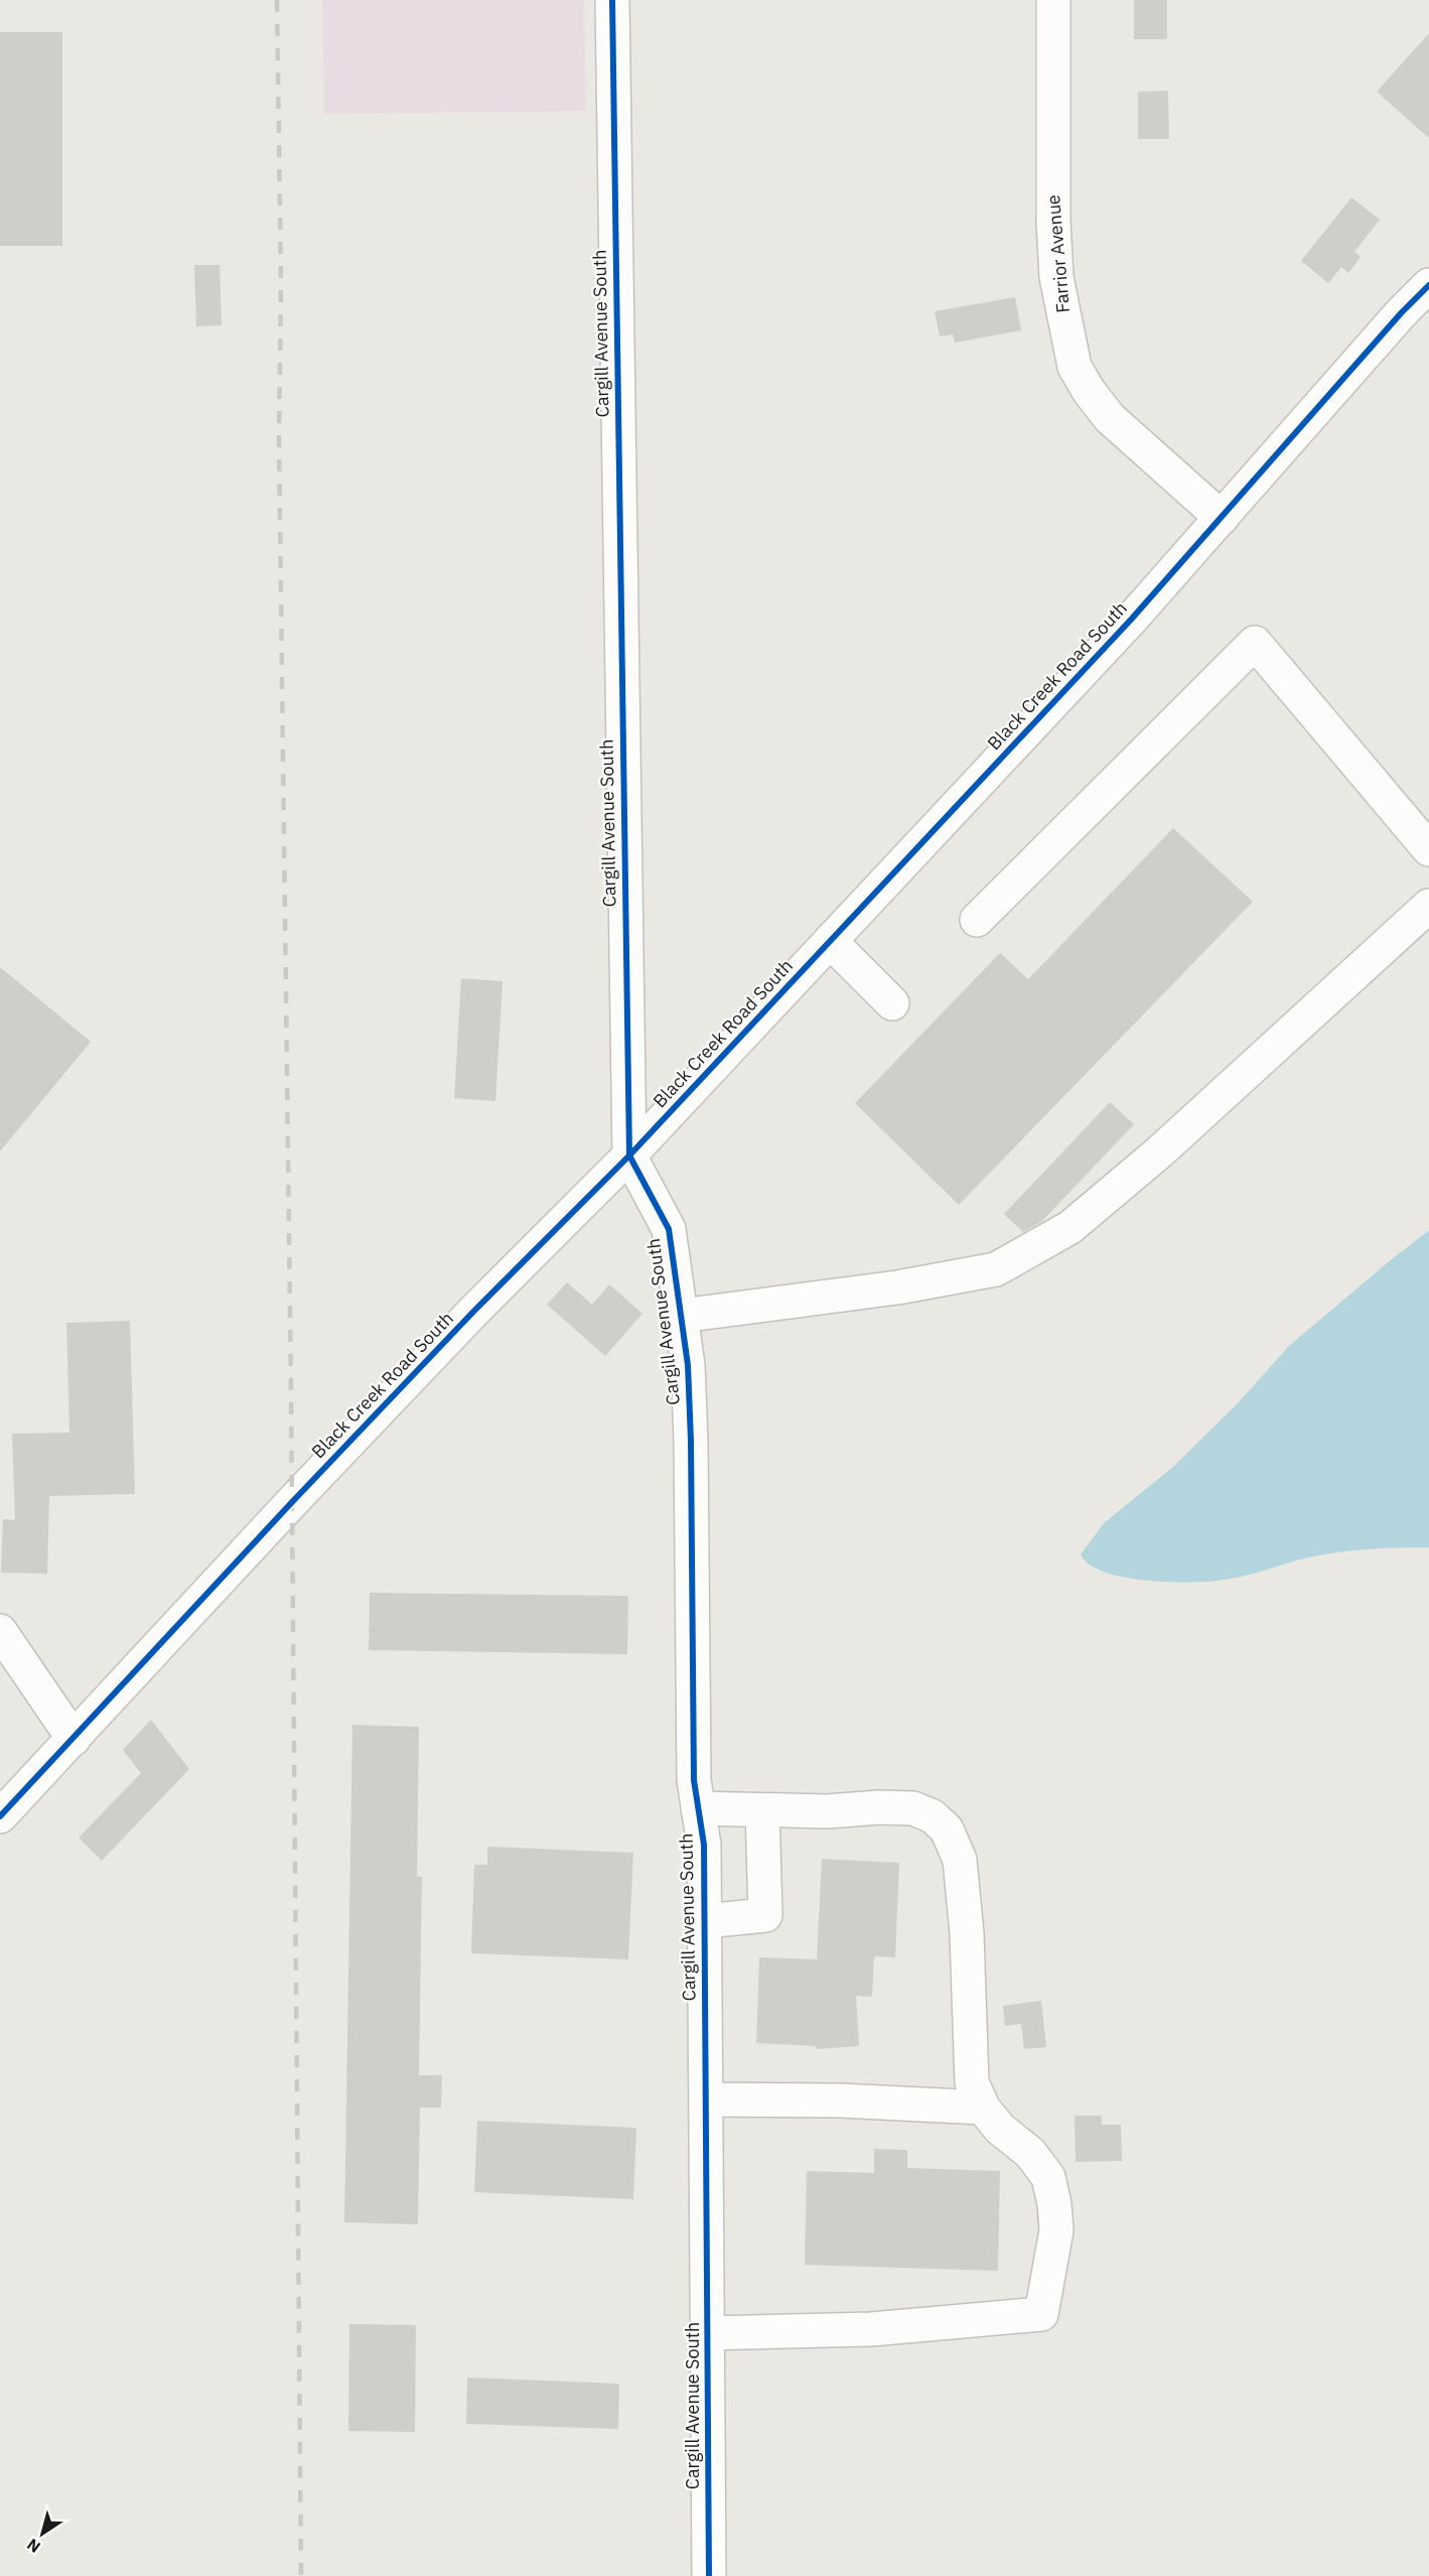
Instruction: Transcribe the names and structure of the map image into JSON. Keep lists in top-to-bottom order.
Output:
{
  "streets": {
    "street": ["Farrior Avenue", "Cargill Avenue South", "Black Creek Road South"]
  },
  "crossings": [
    ["Farrior Avenue", "Black Creek Road South"],
    ["Cargill Avenue South", "Black Creek Road South"]
  ],
  "north": "bottom left"
}
